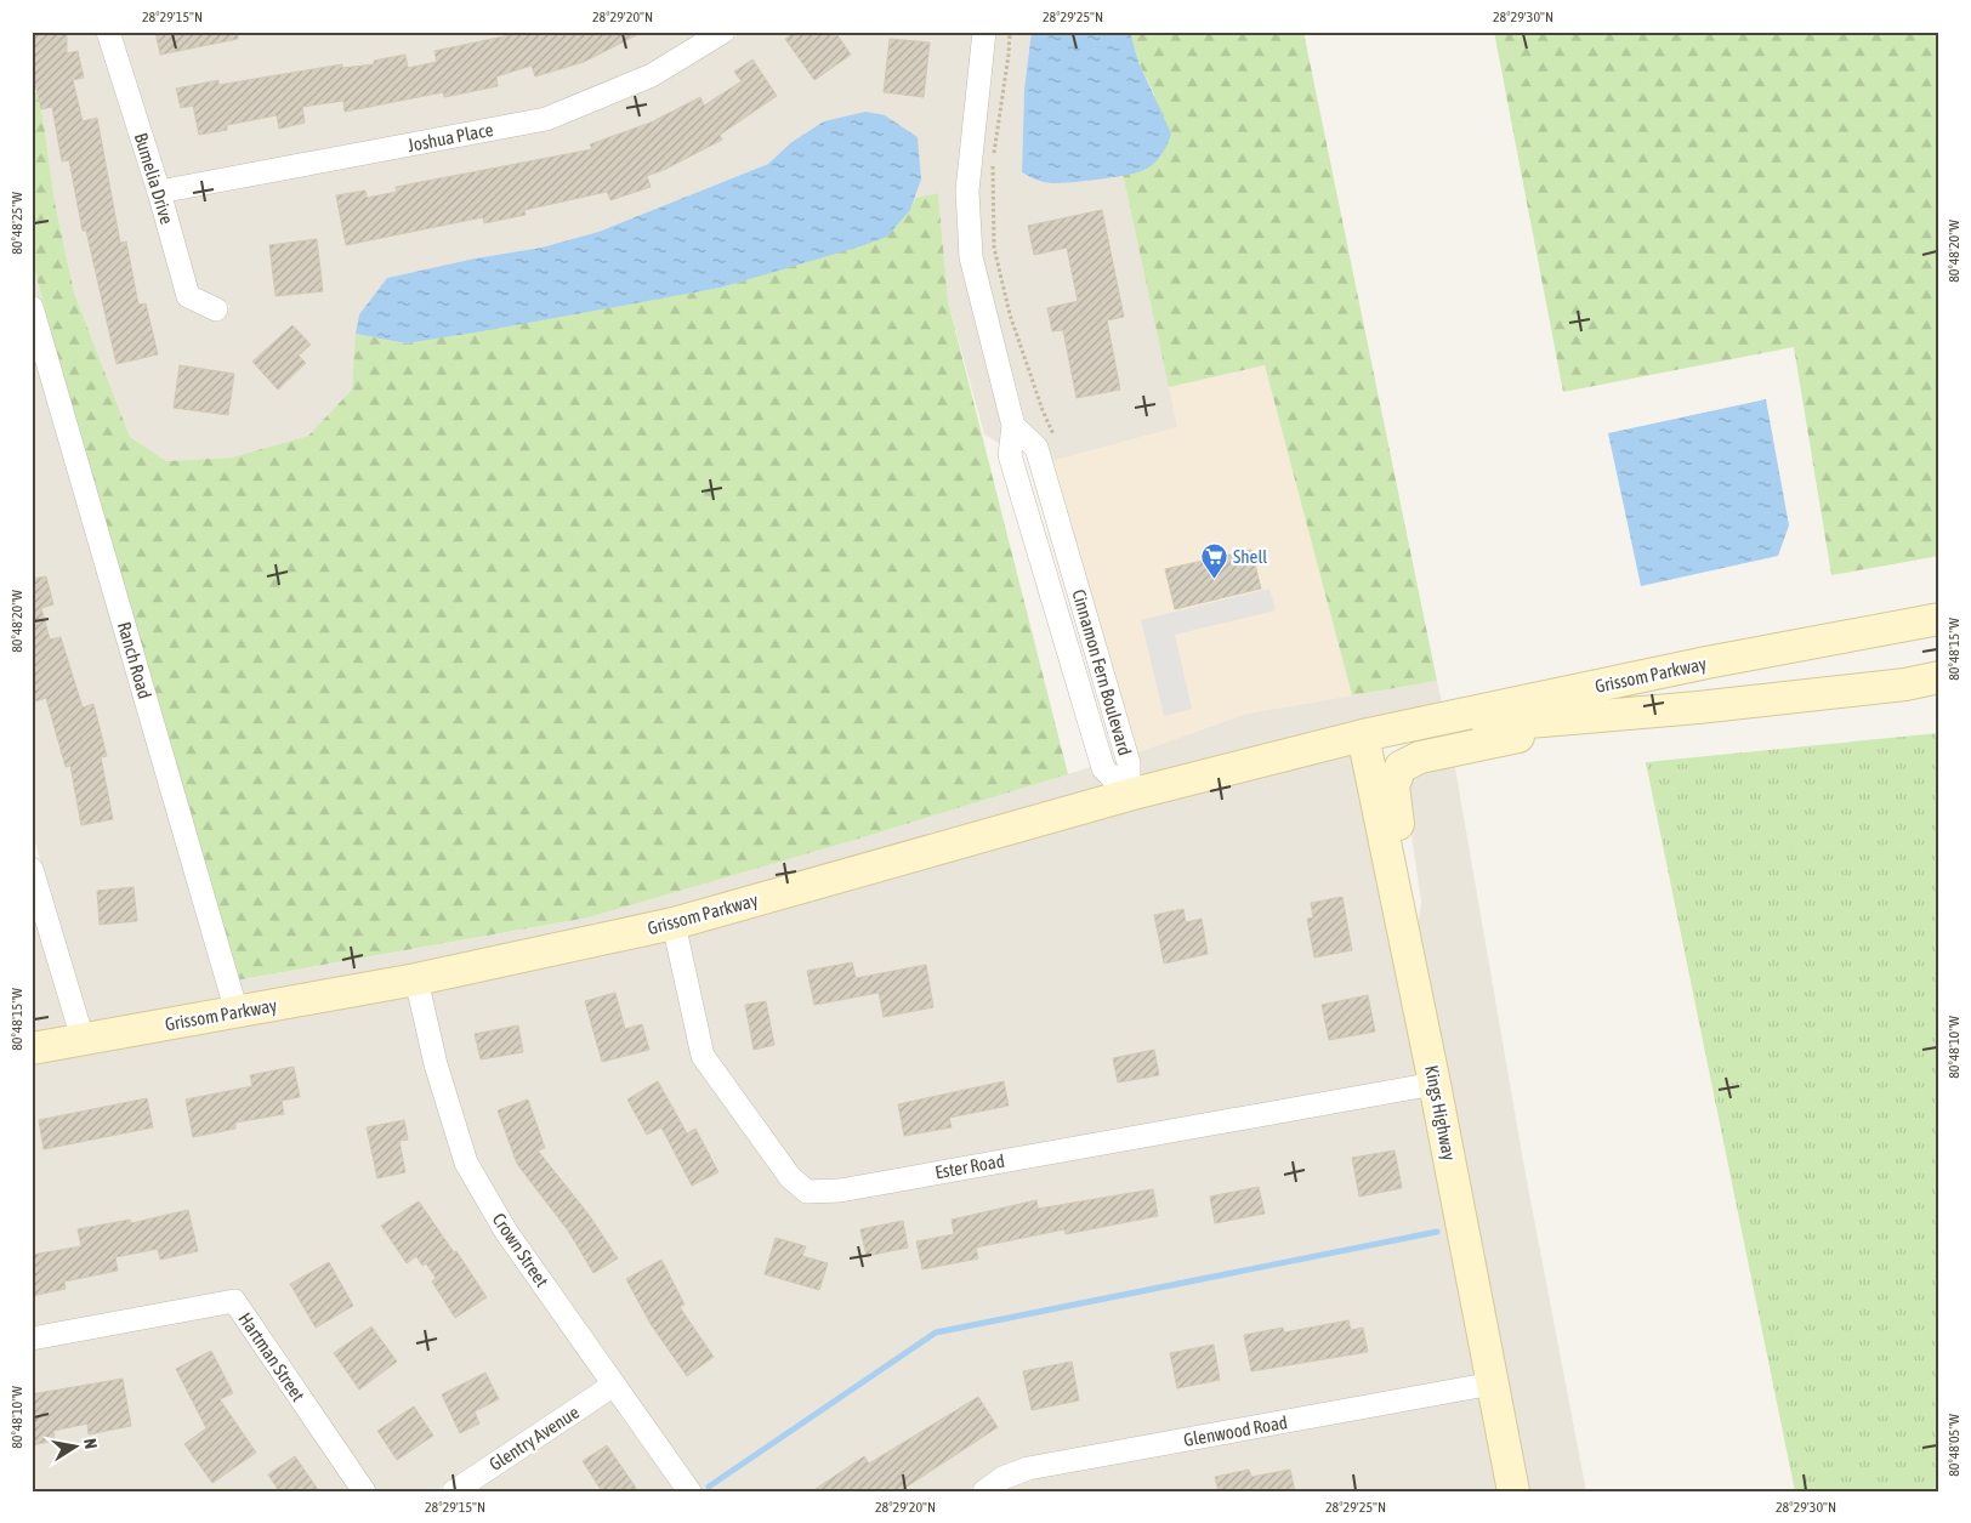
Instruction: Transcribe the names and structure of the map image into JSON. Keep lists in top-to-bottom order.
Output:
{
  "streets": {
    "main road": ["Grissom Parkway", "Kings Highway"],
    "street": [
      "Joshua Place",
      "Bumelia Drive",
      "Ranch Road",
      "Cinnamon Fern Boulevard",
      "Ester Road",
      "Crown Street",
      "Hartman Street",
      "Glenwood Road",
      "Glentry Avenue"
    ]
  },
  "crossings": [
    ["Joshua Place", "Bumelia Drive"],
    ["Ranch Road", "Grissom Parkway"],
    ["Cinnamon Fern Boulevard", "Grissom Parkway"],
    ["Grissom Parkway", "Kings Highway"],
    ["Grissom Parkway", "Ester Road"],
    ["Grissom Parkway", "Crown Street"],
    ["Kings Highway", "Ester Road"],
    ["Kings Highway", "Glenwood Road"],
    ["Crown Street", "Glentry Avenue"]
  ],
  "places": {
    "supermarket": ["Shell"]
  },
  "north": "right",
  "coordinates": [
    "28°29'15\"N",
    "28°29'20\"N",
    "28°29'25\"N",
    "28°29'30\"N",
    "80°48'25\"W",
    "80°48'20\"W",
    "80°48'15\"W",
    "80°48'10\"W",
    "80°48'05\"W"
  ]
}
